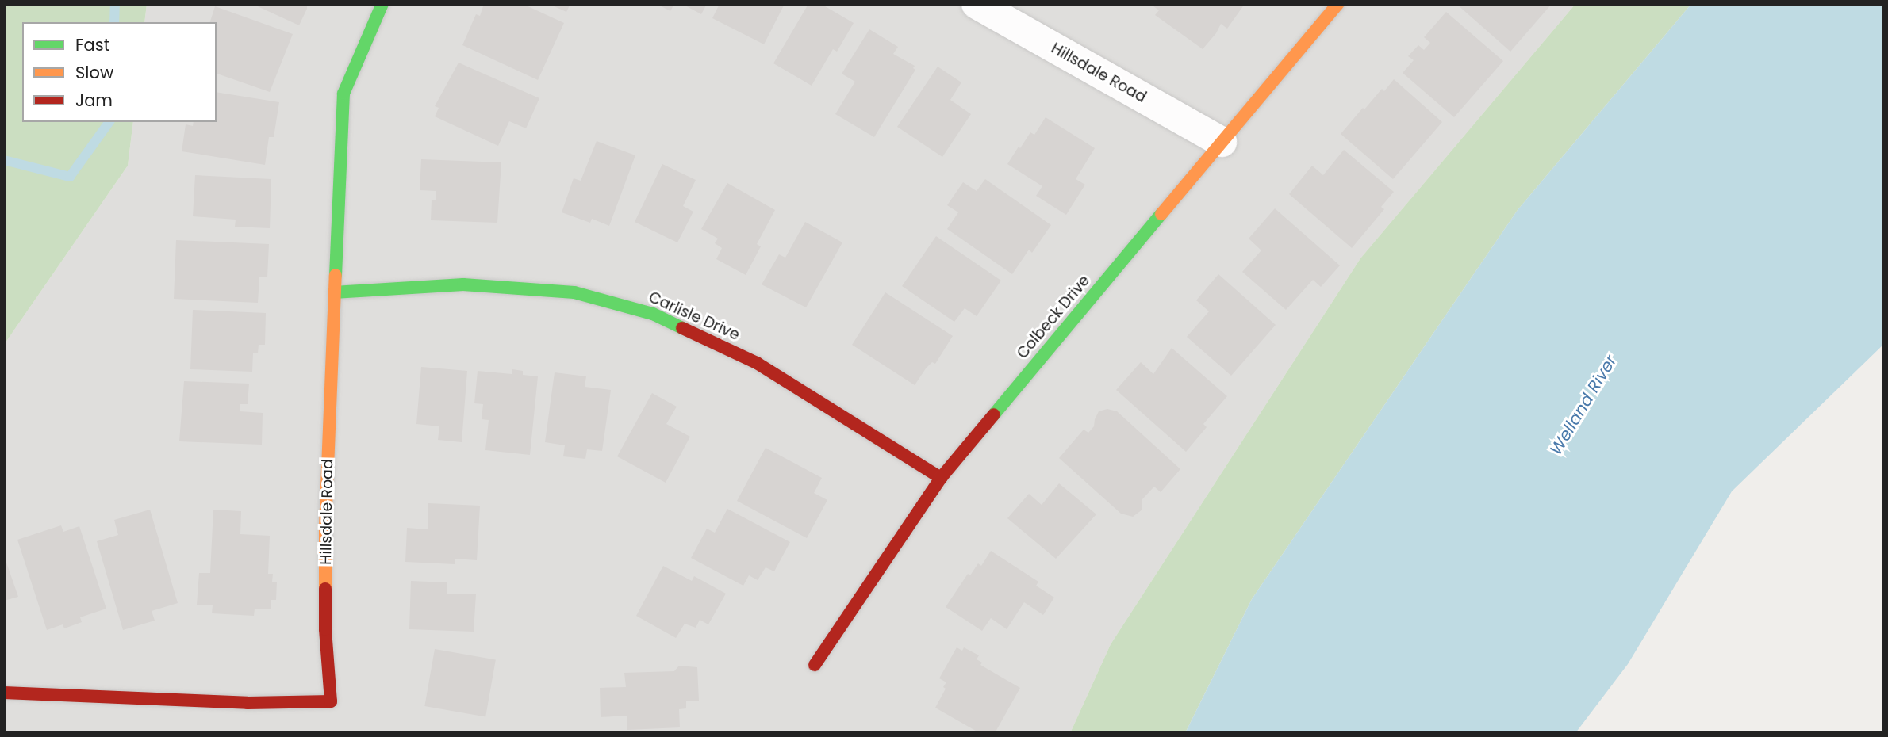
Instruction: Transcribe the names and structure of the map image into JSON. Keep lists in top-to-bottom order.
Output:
{
  "streets": {
    "street": ["Hillsdale Road", "Carlisle Drive", "Colbeck Drive"]
  },
  "crossings": [
    ["Hillsdale Road", "Carlisle Drive"],
    ["Hillsdale Road", "Colbeck Drive"],
    ["Carlisle Drive", "Colbeck Drive"]
  ],
  "water": ["Welland River"],
  "legend": ["Fast", "Slow", "Jam"]
}
